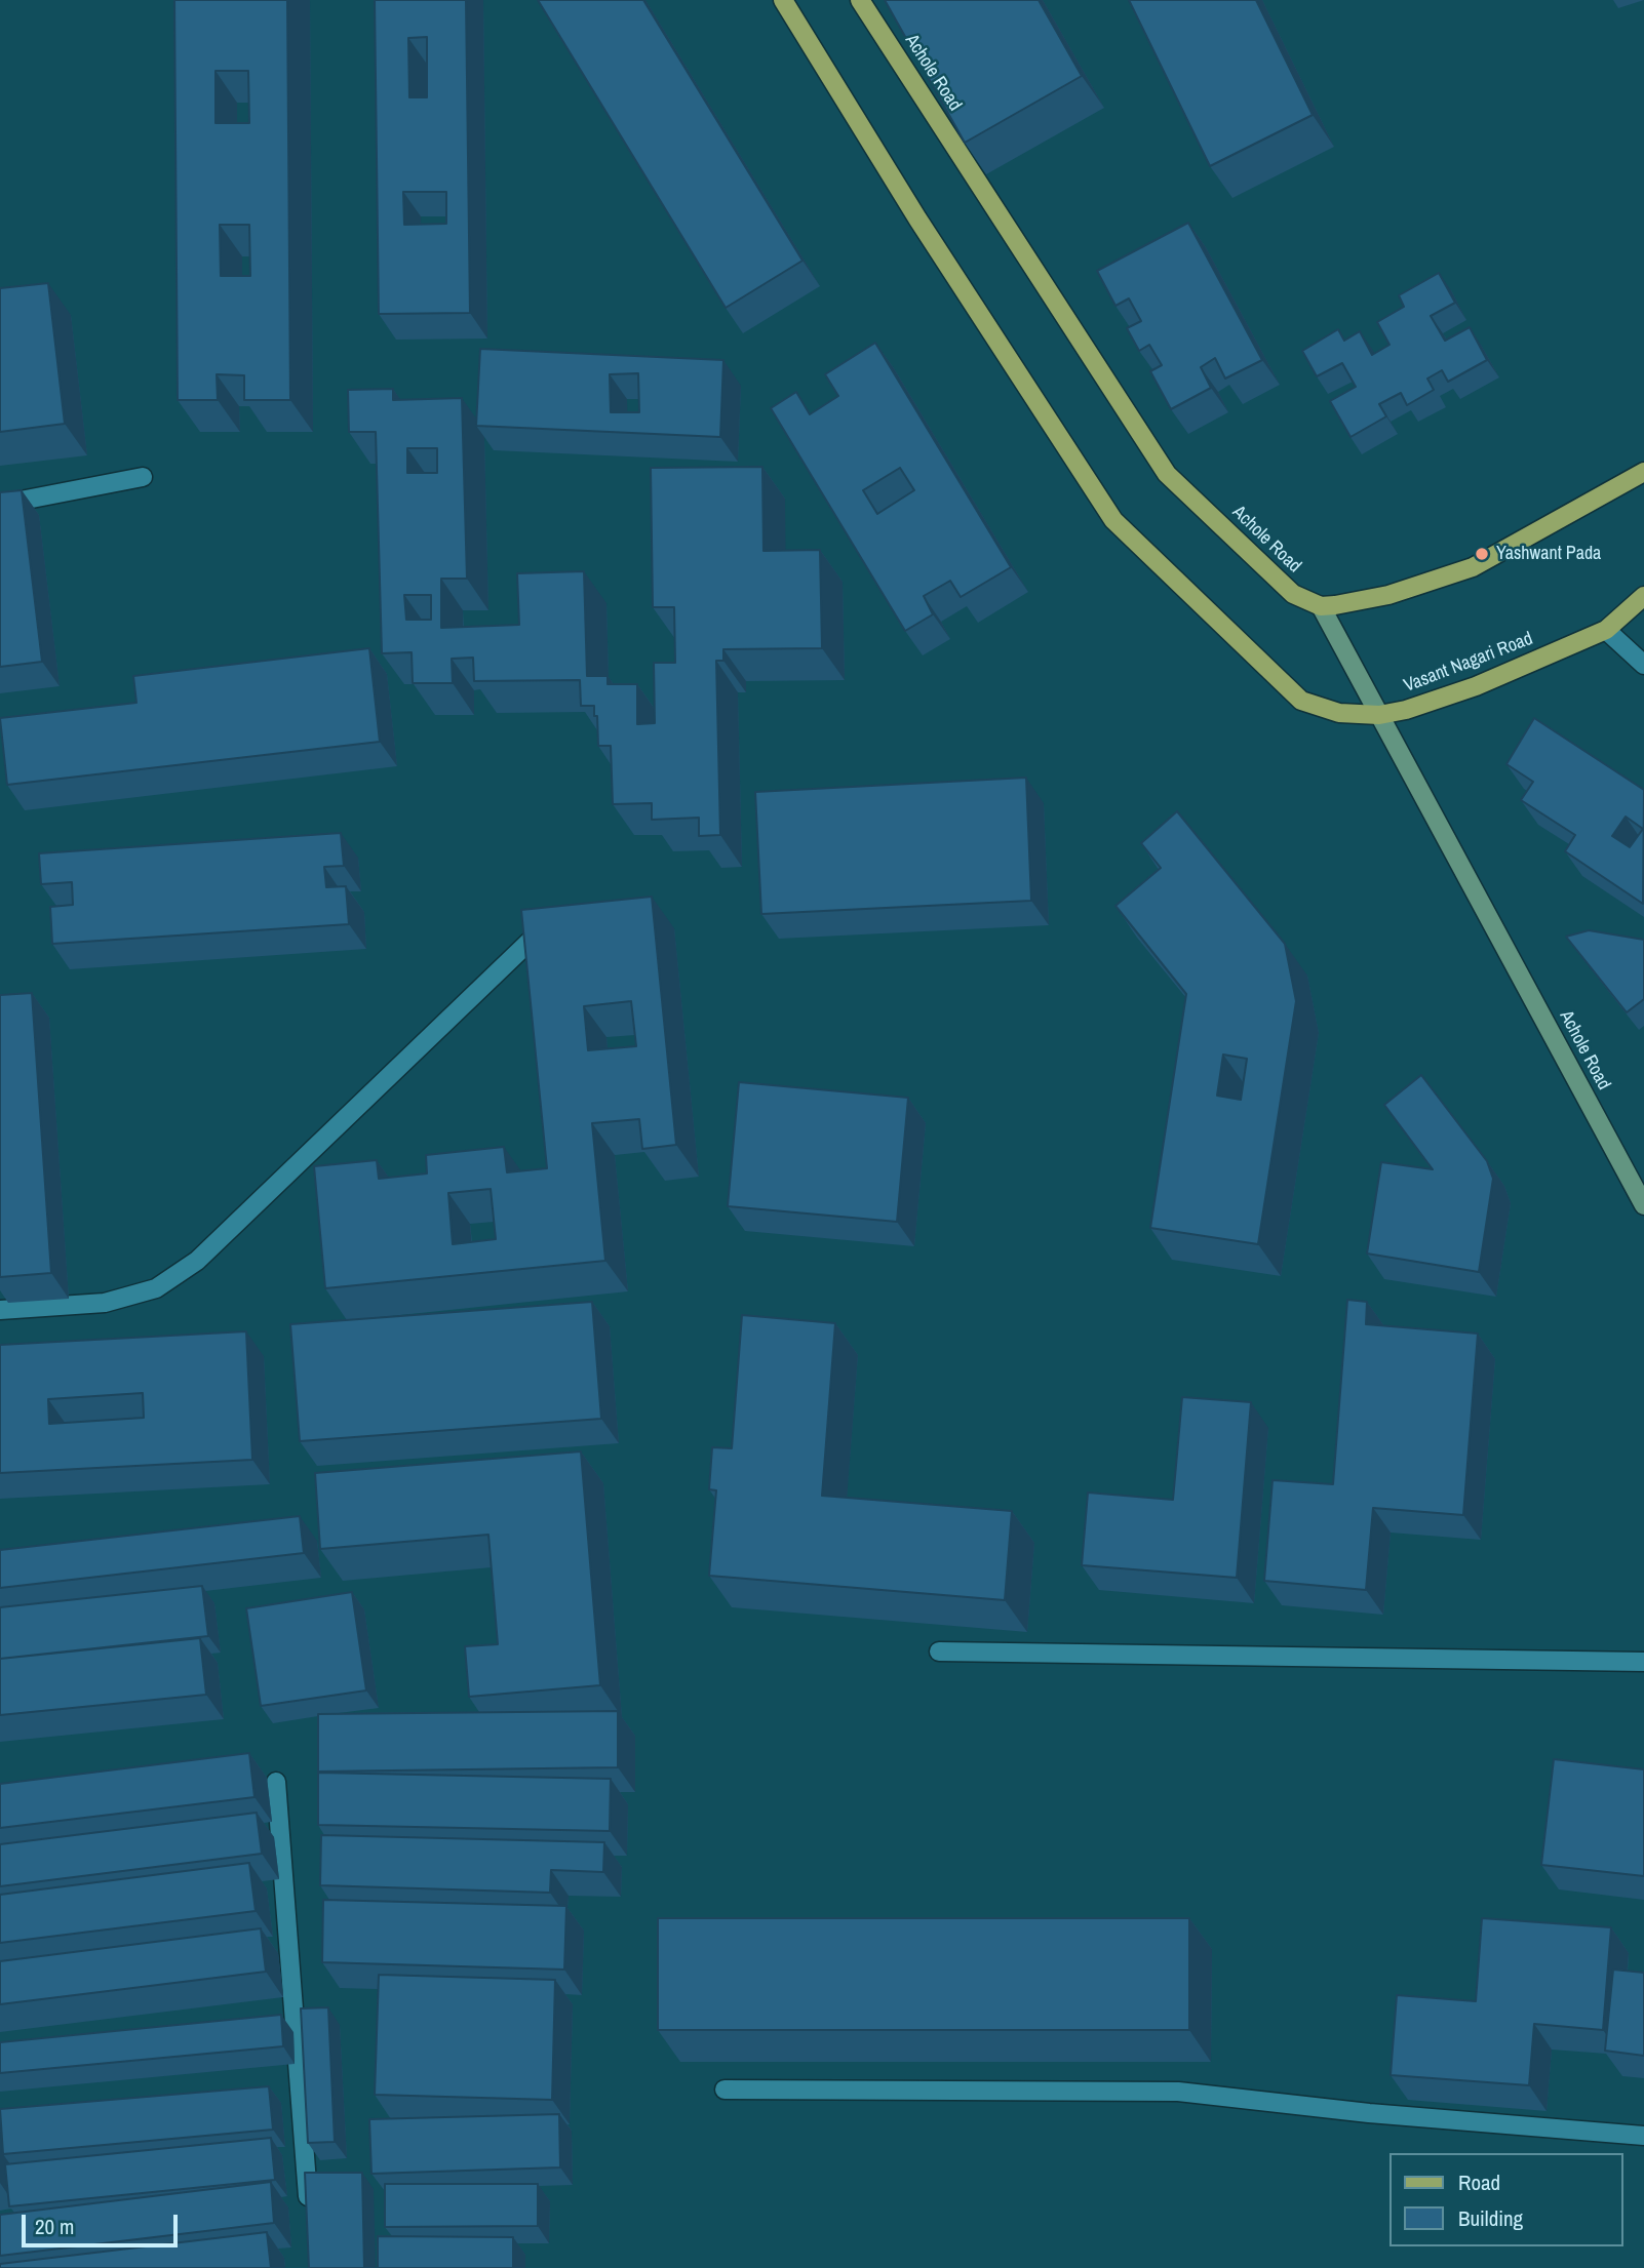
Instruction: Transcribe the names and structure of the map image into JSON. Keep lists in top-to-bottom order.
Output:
{
  "streets": {
    "main road": ["Achole Road", "Vasant Nagari Road"]
  },
  "crossings": [
    ["Achole Road", "Vasant Nagari Road"]
  ],
  "places": ["Yashwant Pada"],
  "legend": ["Road", "Building"],
  "scale_bar": "20 m"
}
